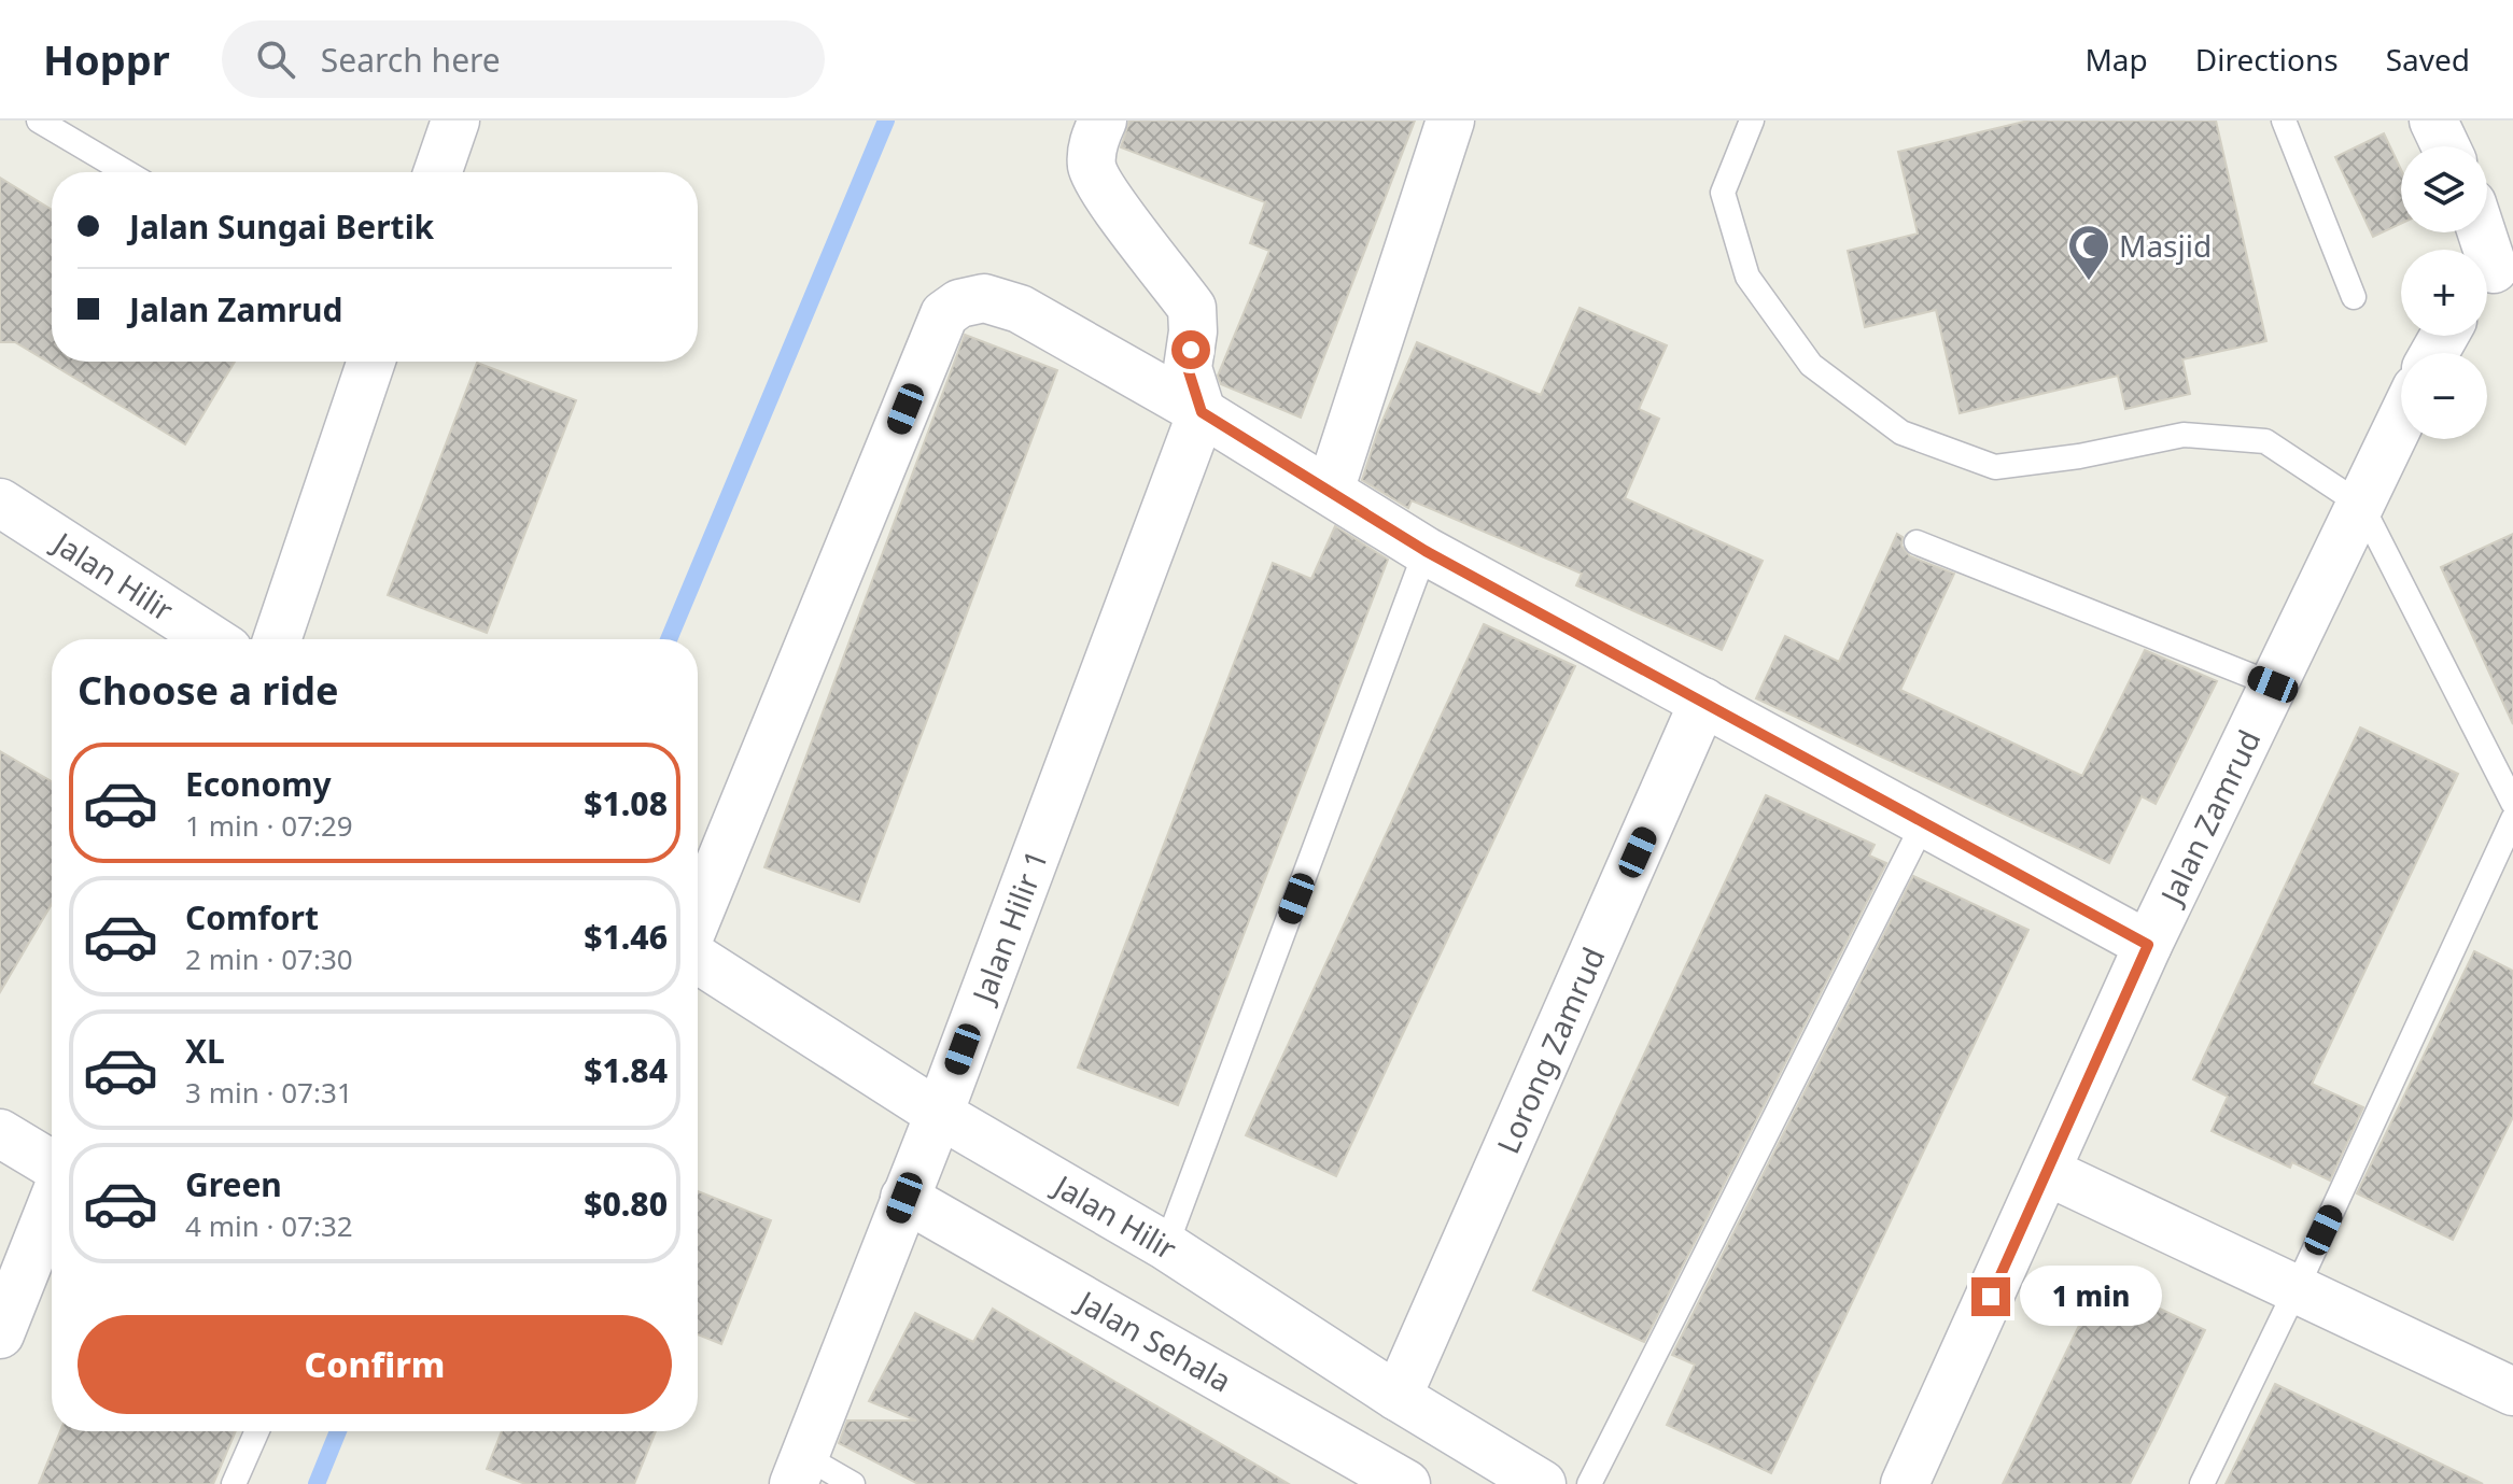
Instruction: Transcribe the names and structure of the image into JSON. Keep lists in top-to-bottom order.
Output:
{
  "streets": {
    "street": [
      "Jalan Hilir",
      "Jalan Zamrud",
      "Jalan Hilir 1",
      "Lorong Zamrud",
      "Jalan Sehala"
    ]
  },
  "crossings": [
    ["Jalan Hilir", "Jalan Hilir 1"],
    ["Jalan Hilir", "Lorong Zamrud"],
    ["Jalan Hilir 1", "Jalan Sehala"]
  ],
  "places": {
    "mosque": ["Masjid"]
  },
  "page": {
    "header": "Hoppr",
    "search": "Search here",
    "nav": ["Map", "Directions", "Saved"],
    "map_buttons": ["+", "−"],
    "banner": ["Jalan Sungai Bertik", "Jalan Zamrud"],
    "heading": "Choose a ride",
    "list": [
      {
        "name": "Economy",
        "note": "1 min · 07:29",
        "value": "$1.08"
      },
      {
        "name": "Comfort",
        "note": "2 min · 07:30",
        "value": "$1.46"
      },
      {
        "name": "XL",
        "note": "3 min · 07:31",
        "value": "$1.84"
      },
      {
        "name": "Green",
        "note": "4 min · 07:32",
        "value": "$0.80"
      }
    ],
    "bubble": "1 min",
    "buttons": "Confirm"
  }
}
